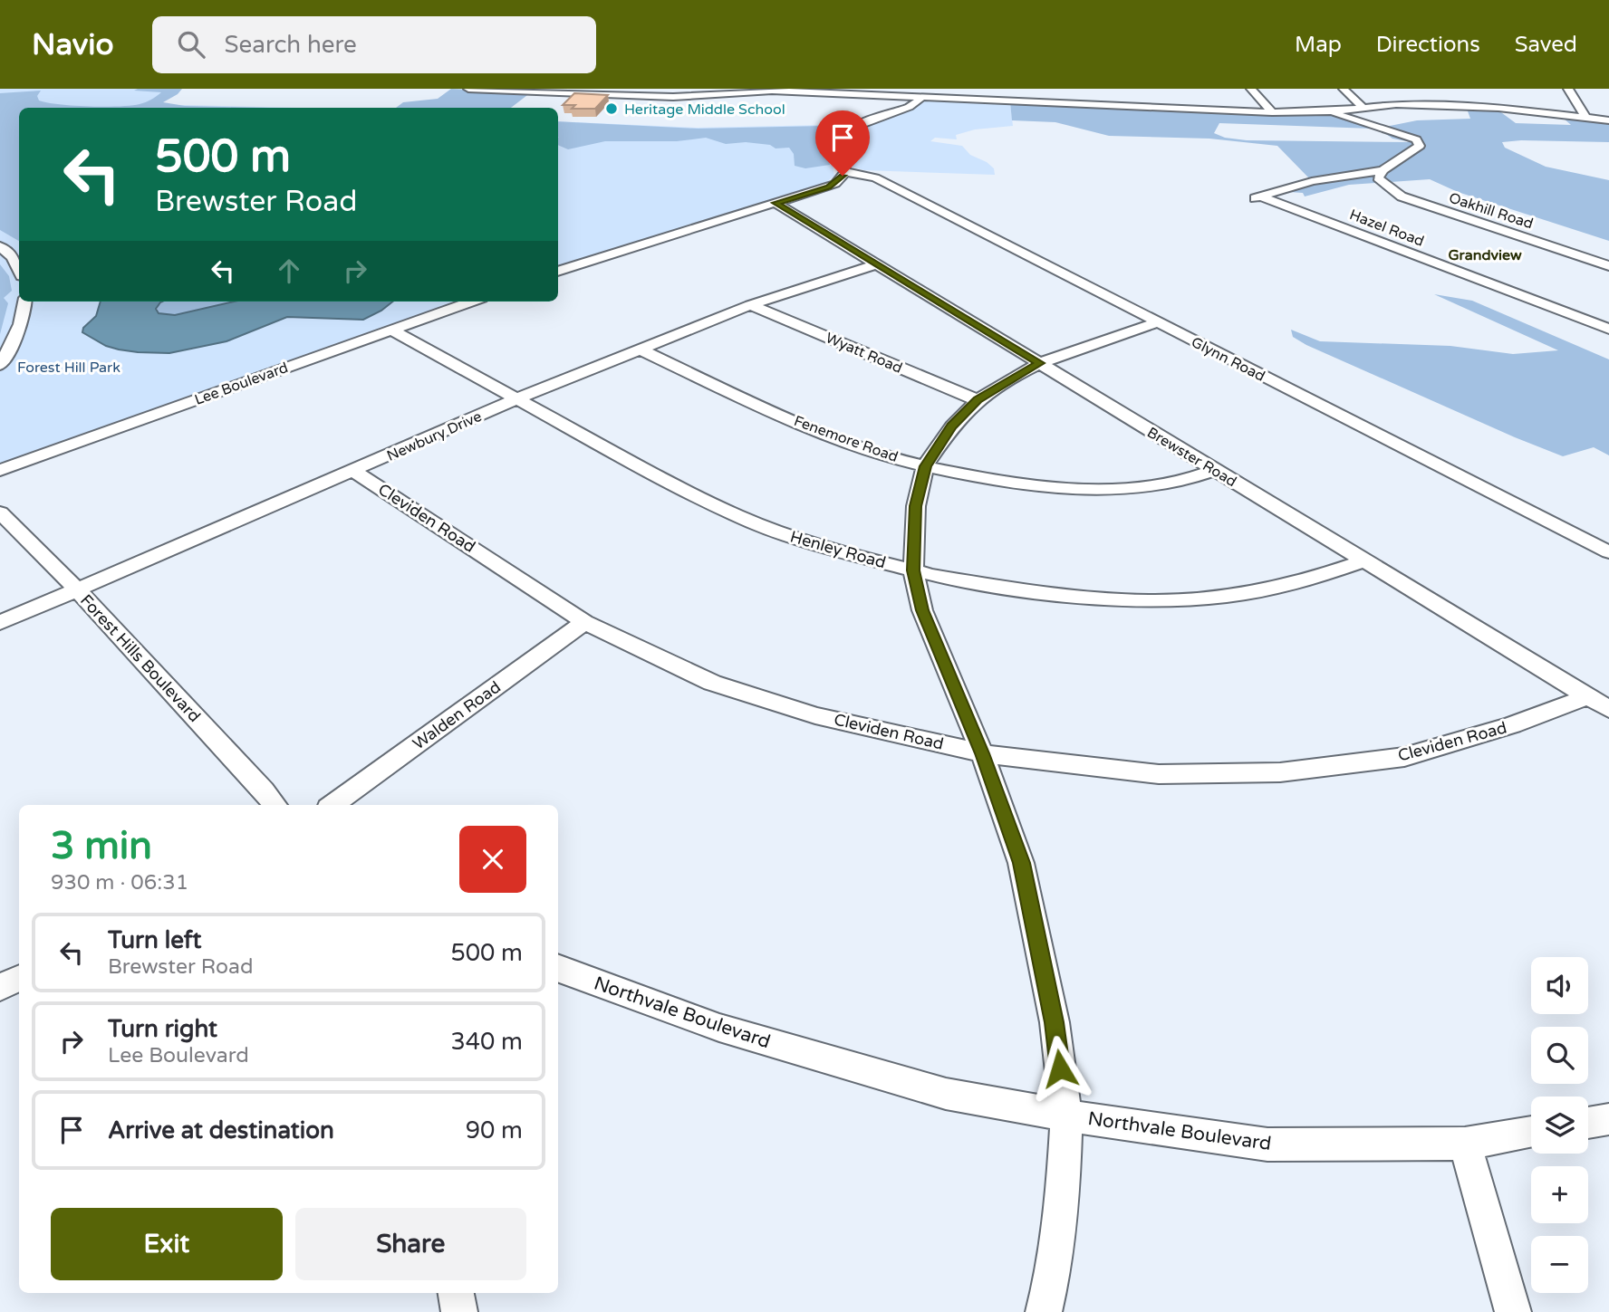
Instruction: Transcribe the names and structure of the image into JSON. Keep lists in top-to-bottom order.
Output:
{
  "streets": {
    "street": [
      "Oakhill Road",
      "Hazel Road",
      "Wyatt Road",
      "Glynn Road",
      "Lee Boulevard",
      "Newbury Drive",
      "Fenemore Road",
      "Brewster Road",
      "Cleviden Road",
      "Henley Road",
      "Forest Hills Boulevard",
      "Walden Road",
      "Northvale Boulevard"
    ]
  },
  "crossings": [
    ["Oakhill Road", "Hazel Road"],
    ["Wyatt Road", "Newbury Drive"],
    ["Lee Boulevard", "Henley Road"],
    ["Newbury Drive", "Fenemore Road"],
    ["Newbury Drive", "Brewster Road"],
    ["Newbury Drive", "Cleviden Road"],
    ["Newbury Drive", "Henley Road"],
    ["Newbury Drive", "Forest Hills Boulevard"],
    ["Fenemore Road", "Brewster Road"],
    ["Brewster Road", "Cleviden Road"],
    ["Brewster Road", "Henley Road"],
    ["Cleviden Road", "Walden Road"]
  ],
  "districts": ["Grandview"],
  "parks": ["Forest Hill Park"],
  "places": ["Heritage Middle School"],
  "page": {
    "header": "Navio",
    "search": "Search here",
    "nav": ["Map", "Directions", "Saved"],
    "turn": ["500 m", "Brewster Road"],
    "heading": ["3 min", "930 m · 06:31"],
    "list": [
      {
        "name": "Turn left",
        "note": "Brewster Road",
        "value": "500 m"
      },
      {
        "name": "Turn right",
        "note": "Lee Boulevard",
        "value": "340 m"
      },
      {
        "name": "Arrive at destination",
        "value": "90 m"
      }
    ],
    "map_buttons": ["+", "−"],
    "buttons": ["Exit", "Share"]
  }
}
